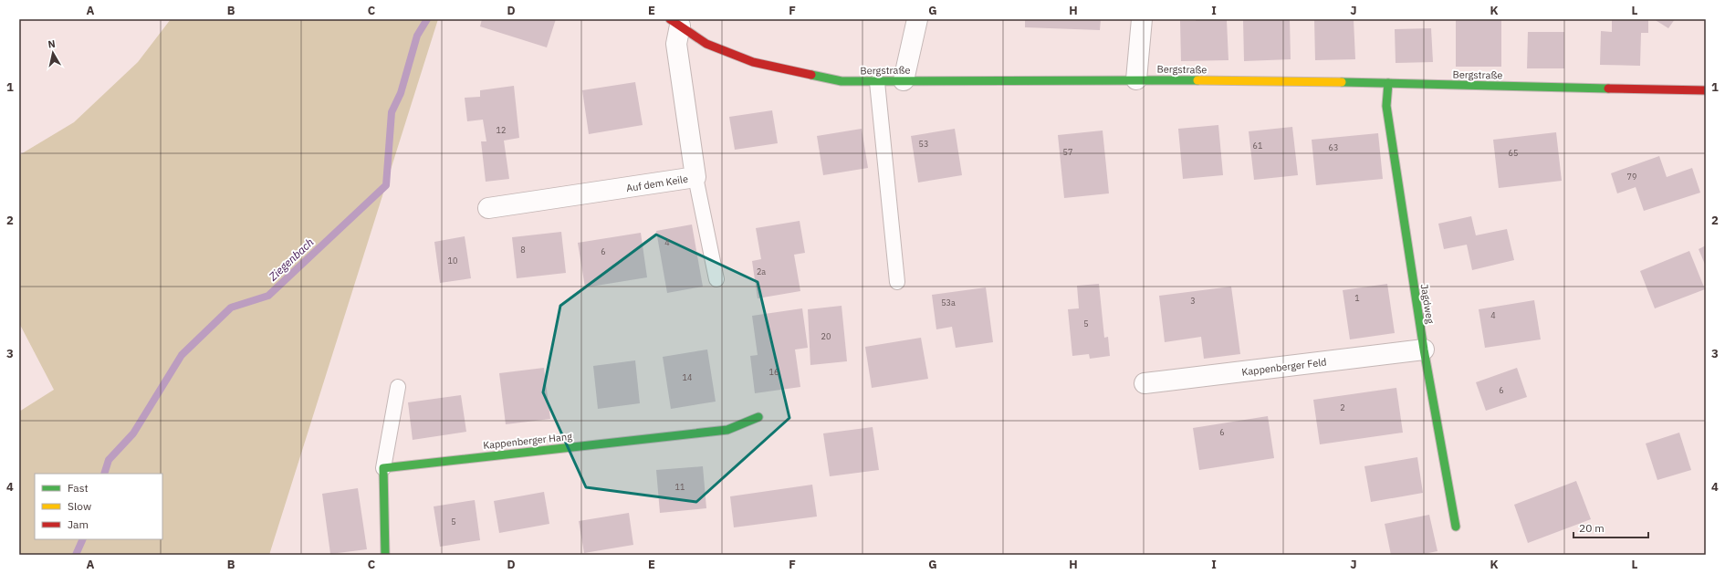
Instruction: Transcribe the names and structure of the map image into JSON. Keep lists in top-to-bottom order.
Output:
{
  "streets": {
    "street": [
      "Bergstraße",
      "Auf dem Keile",
      "Jagdweg",
      "Kappenberger Feld",
      "Kappenberger Hang"
    ]
  },
  "crossings": [
    ["Bergstraße", "Auf dem Keile"],
    ["Bergstraße", "Jagdweg"],
    ["Jagdweg", "Kappenberger Feld"]
  ],
  "water": ["Ziegenbach"],
  "house_numbers": [
    "12",
    "53",
    "61",
    "63",
    "57",
    "65",
    "79",
    "4",
    "8",
    "6",
    "10",
    "2a",
    "1",
    "3",
    "53a",
    "4",
    "5",
    "20",
    "16",
    "14",
    "6",
    "2",
    "6",
    "11",
    "5"
  ],
  "legend": ["Fast", "Slow", "Jam"],
  "scale_bar": "20 m",
  "north": "top",
  "grid": {
    "columns": [
      "A",
      "B",
      "C",
      "D",
      "E",
      "F",
      "G",
      "H",
      "I",
      "J",
      "K",
      "L"
    ],
    "rows": [
      "1",
      "2",
      "3",
      "4"
    ]
  }
}
